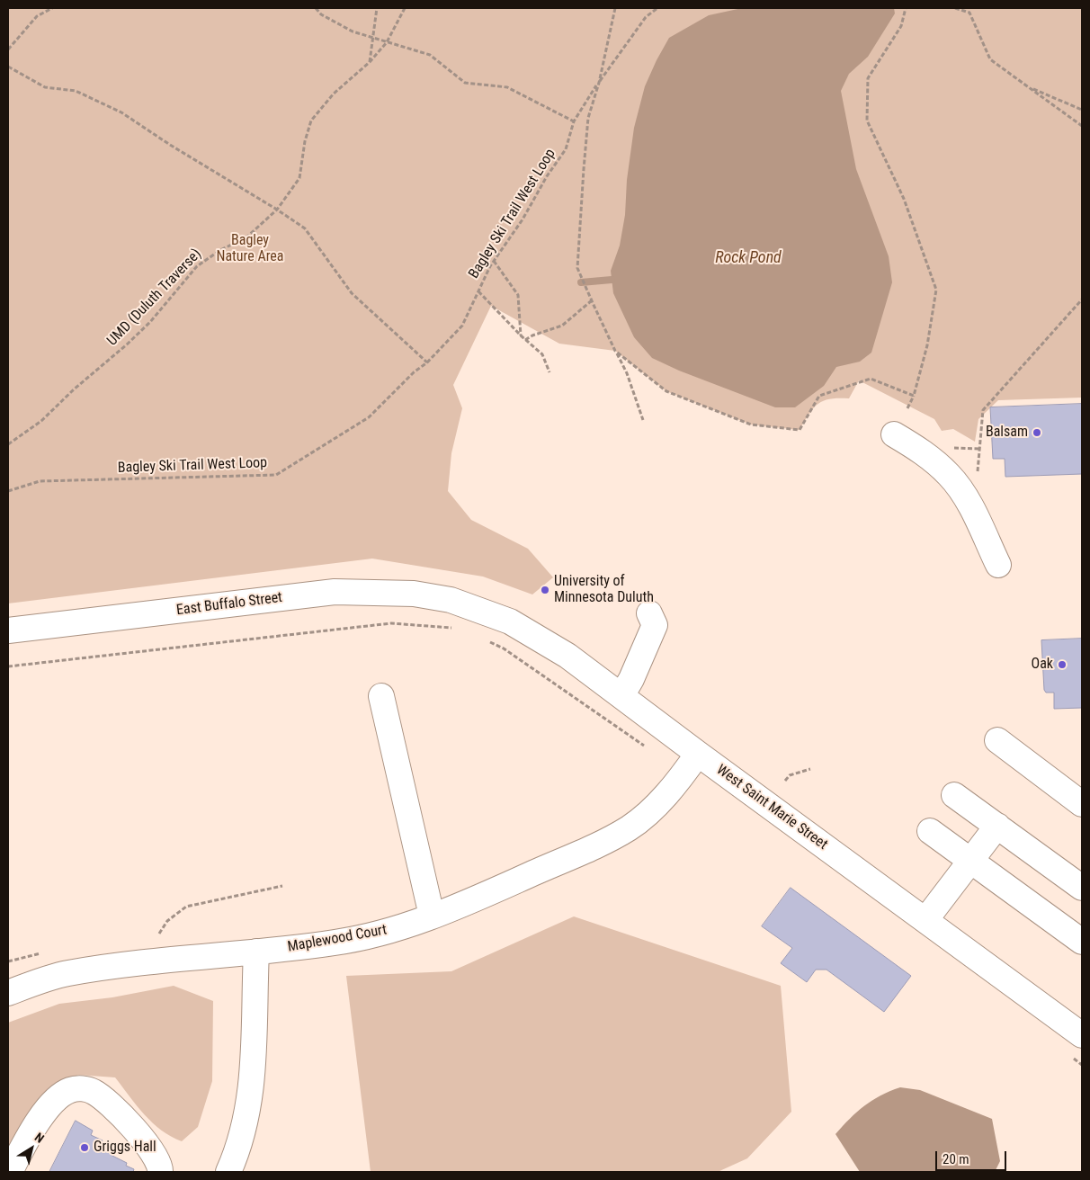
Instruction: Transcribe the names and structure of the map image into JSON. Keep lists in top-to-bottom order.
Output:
{
  "streets": {
    "street": ["East Buffalo Street", "West Saint Marie Street", "Maplewood Court"],
    "path": ["Bagley Ski Trail West Loop", "UMD (Duluth Traverse)"]
  },
  "crossings": [
    ["East Buffalo Street", "West Saint Marie Street"],
    ["West Saint Marie Street", "Maplewood Court"]
  ],
  "water": ["Rock Pond"],
  "parks": ["Bagley Nature Area"],
  "places": [
    "Balsam",
    "University of Minnesota Duluth",
    "Oak",
    "Griggs Hall"
  ],
  "scale_bar": "20 m",
  "north": "top right"
}
